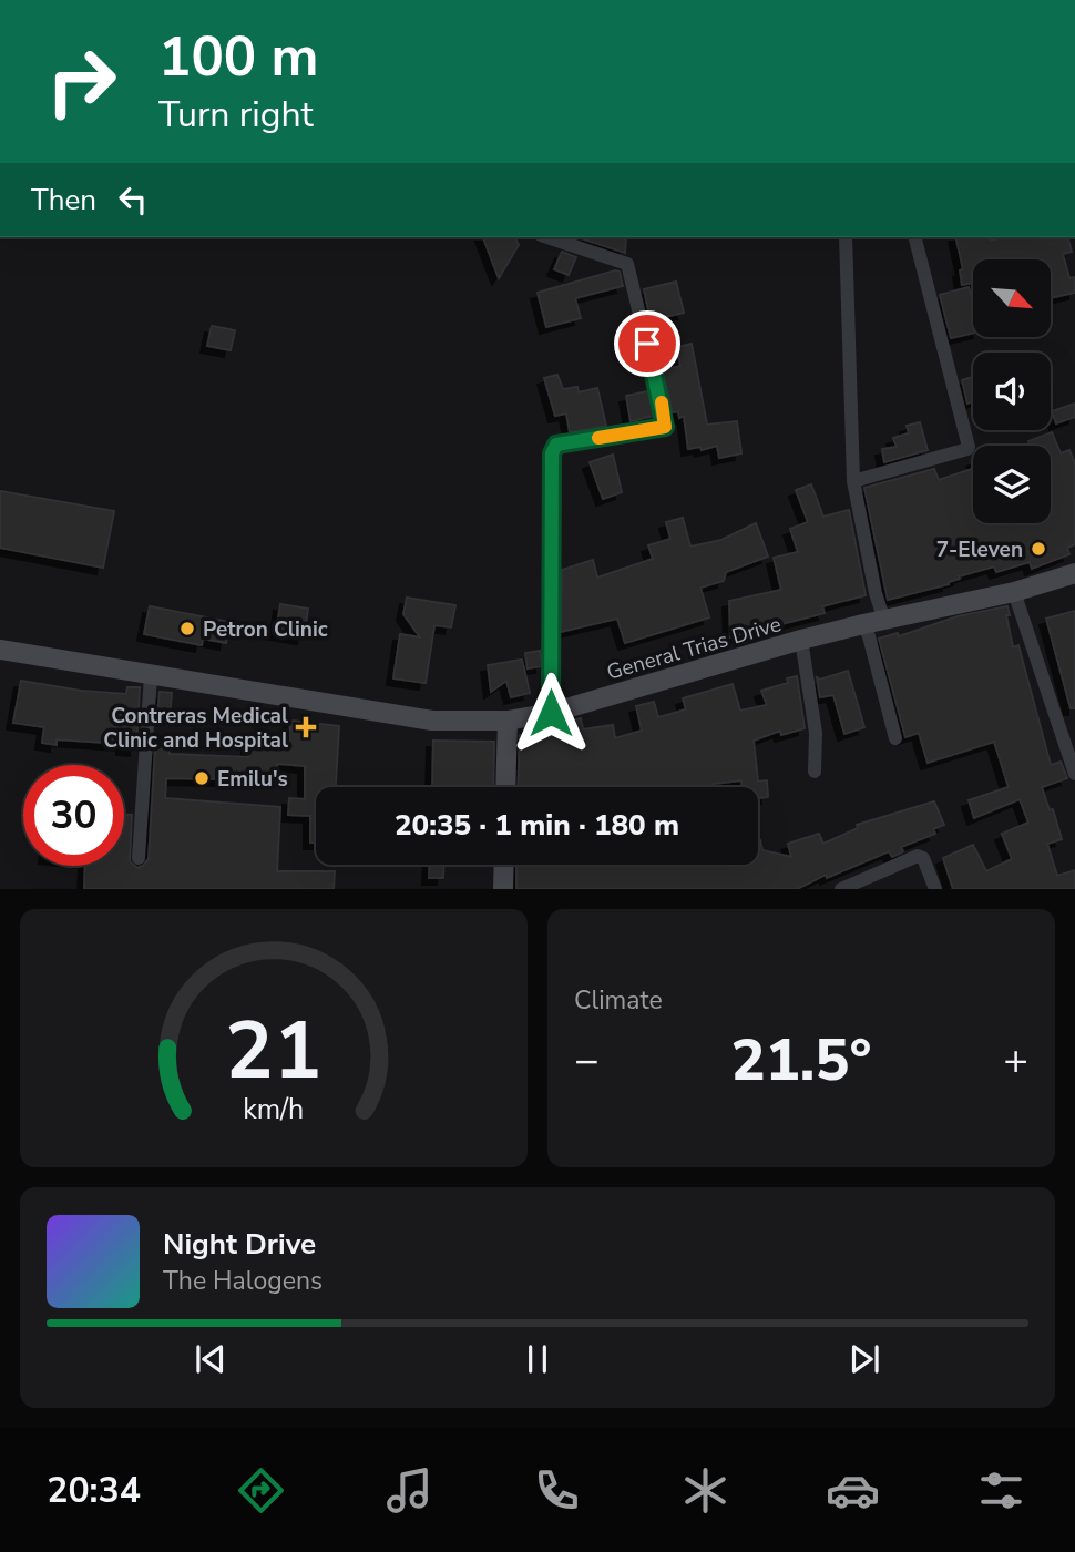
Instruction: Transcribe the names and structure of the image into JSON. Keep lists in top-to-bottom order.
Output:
{
  "streets": {
    "main road": ["General Trias Drive"]
  },
  "places": {
    "other": ["7-Eleven", "Petron Clinic", "Emilu's"],
    "health": ["Contreras Medical Clinic and Hospital"]
  },
  "north": "bottom right",
  "page": {
    "turn": ["100 m", "Turn right"],
    "then": "Then",
    "limit": "30",
    "trip": "20:35 · 1 min · 180 m",
    "tile": "Climate",
    "heat": ["−", "21.5°", "+"],
    "song": ["Night Drive", "The Halogens"],
    "tabs": "20:34",
    "gauge": ["21", "km/h"]
  }
}
